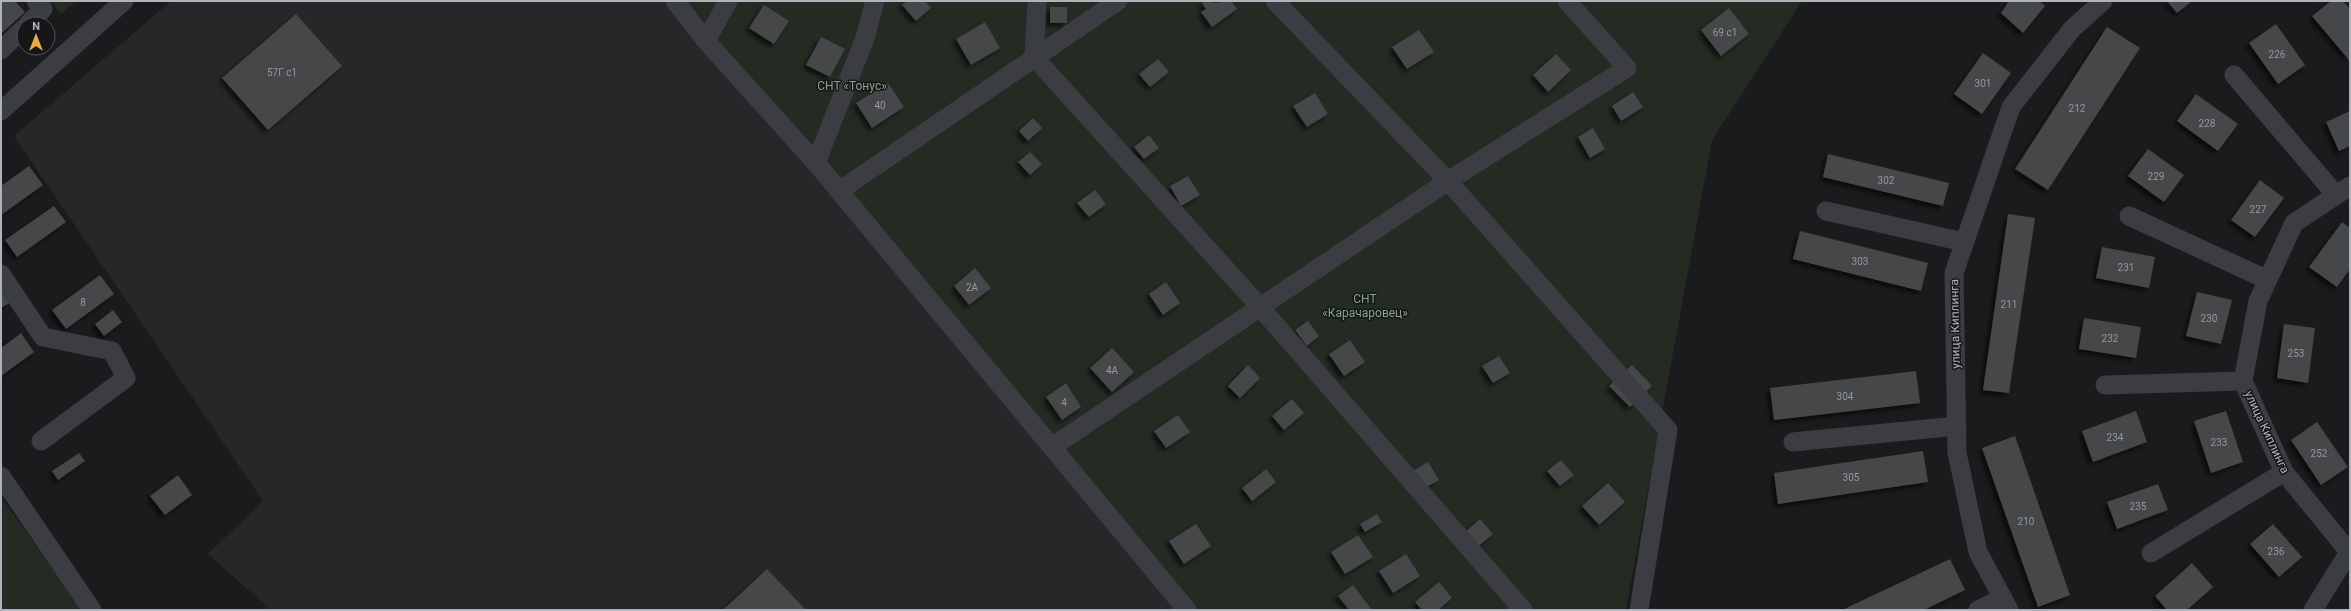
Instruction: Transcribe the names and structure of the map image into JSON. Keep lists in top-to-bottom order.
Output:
{
  "streets": {
    "street": ["улица Киплинга"]
  },
  "parks": ["СНТ «Тонус»", "СНТ «Карачаровец»"],
  "house_numbers": [
    "69 с1",
    "226",
    "57Г с1",
    "301",
    "40",
    "212",
    "228",
    "229",
    "302",
    "227",
    "303",
    "231",
    "2А",
    "8",
    "211",
    "230",
    "232",
    "253",
    "4А",
    "304",
    "4",
    "234",
    "233",
    "252",
    "305",
    "235",
    "210",
    "236"
  ],
  "north": "top"
}
